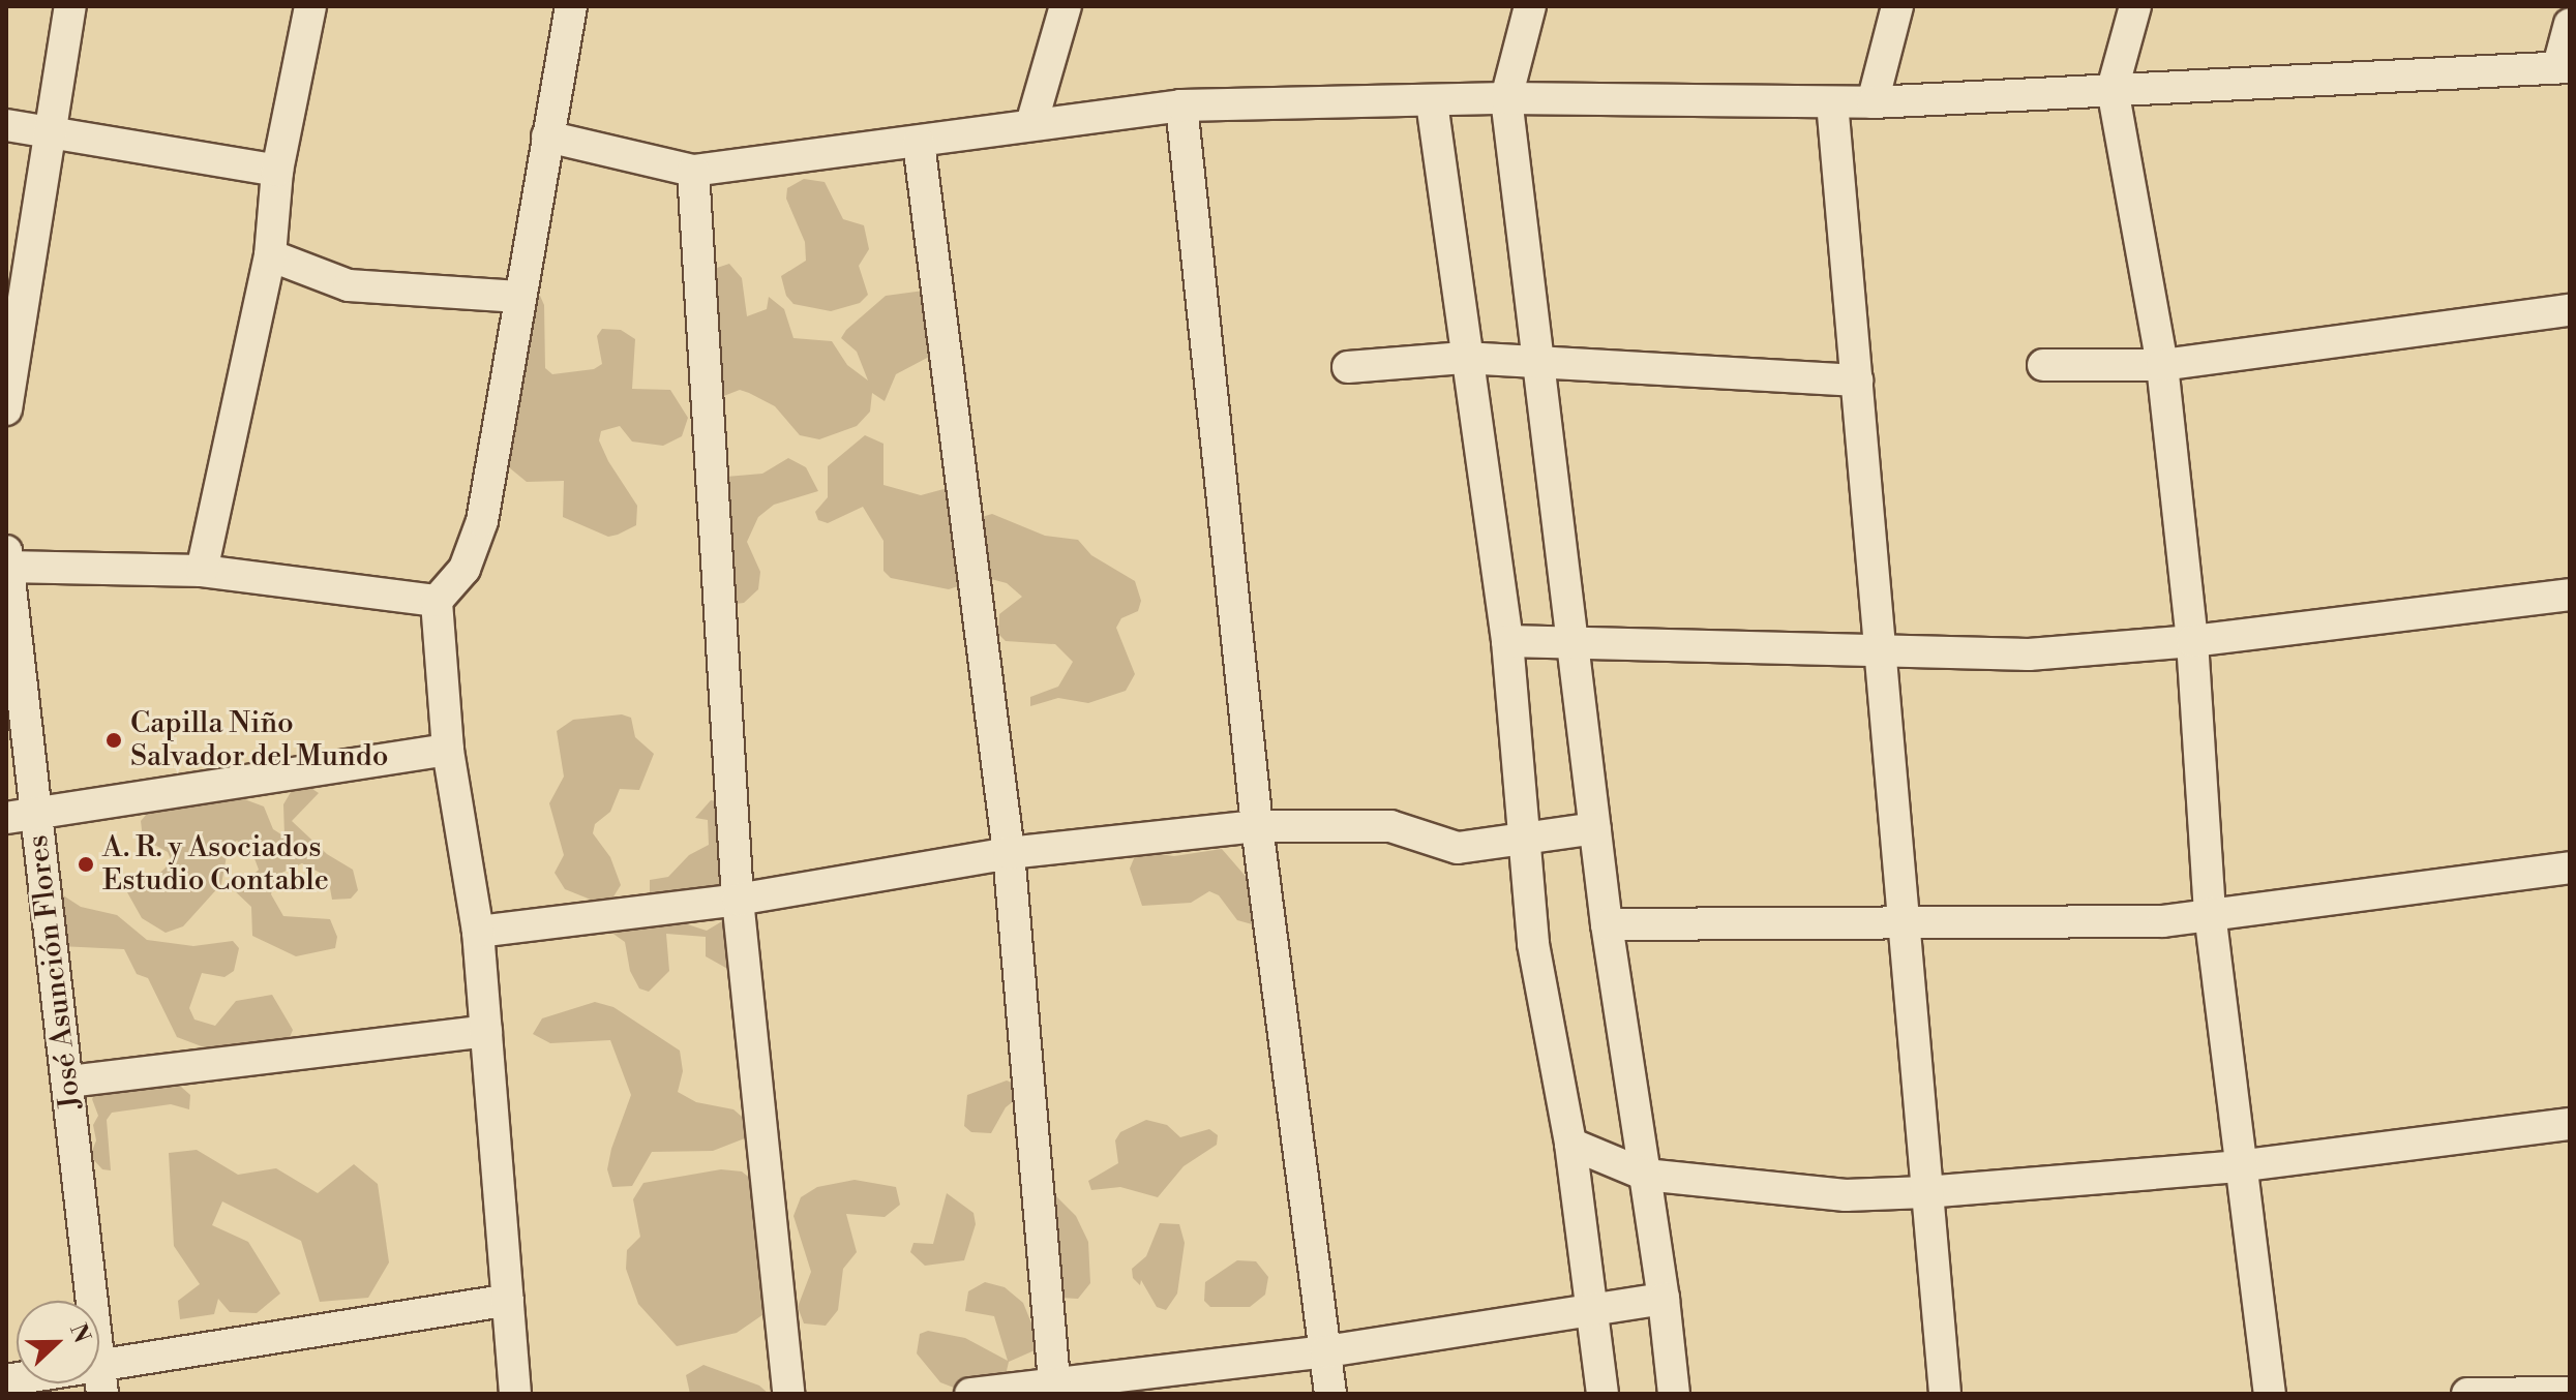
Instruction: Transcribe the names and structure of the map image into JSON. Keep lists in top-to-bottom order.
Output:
{
  "streets": {
    "street": ["José Asunción Flores"]
  },
  "places": ["Capilla Niño Salvador del Mundo", "A. R. y Asociados Estudio Contable"],
  "north": "right"
}
